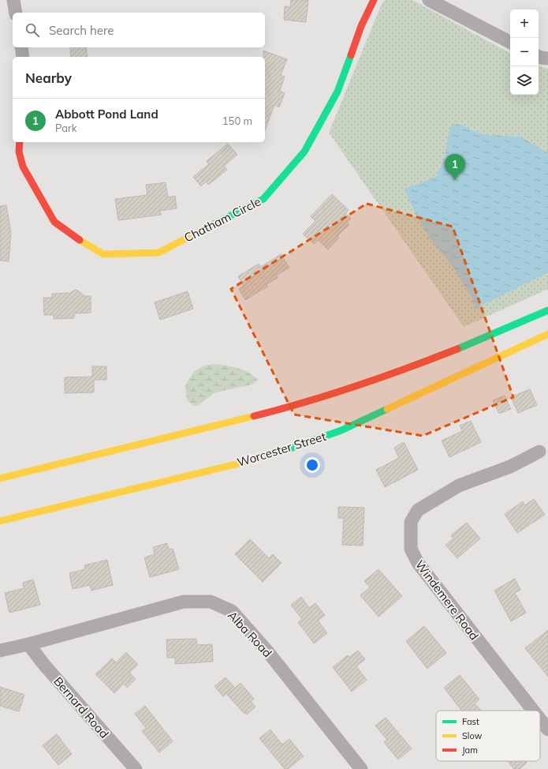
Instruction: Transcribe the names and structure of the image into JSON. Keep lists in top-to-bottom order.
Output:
{
  "streets": {
    "main road": ["Chatham Circle", "Worcester Street"],
    "street": ["Windemere Road", "Alba Road", "Bernard Road"]
  },
  "crossings": [
    ["Alba Road", "Bernard Road"]
  ],
  "legend": ["Fast", "Slow", "Jam"],
  "page": {
    "map_buttons": ["+", "−"],
    "search": "Search here",
    "heading": "Nearby",
    "list": [
      {
        "mark": "1",
        "name": "Abbott Pond Land",
        "note": "Park",
        "value": "150 m"
      }
    ],
    "pins": "1"
  }
}
